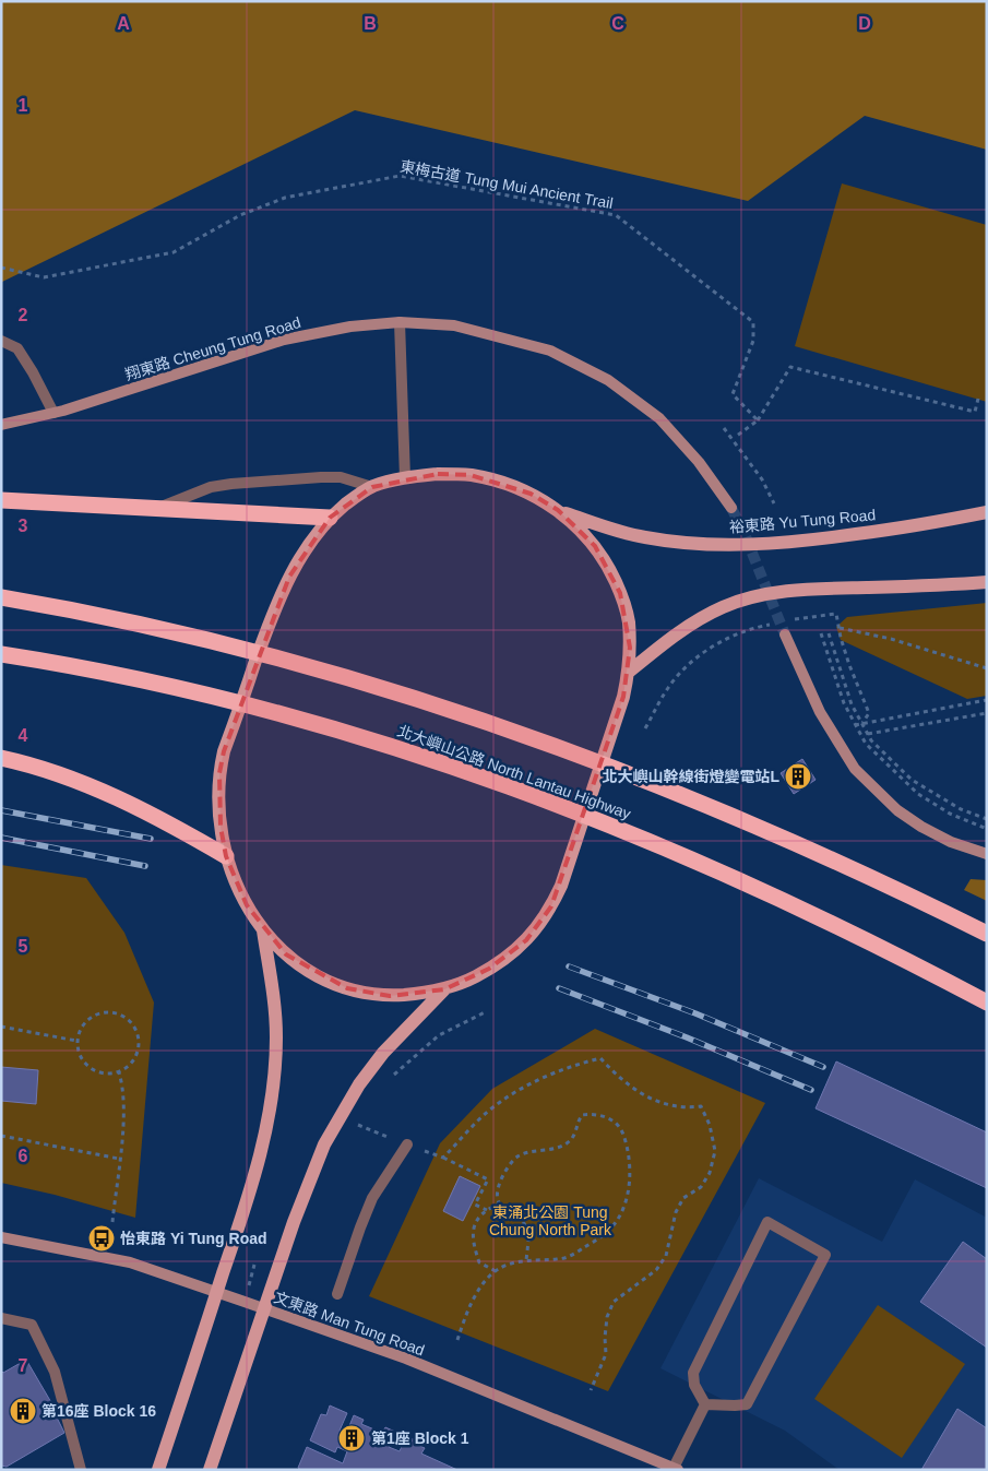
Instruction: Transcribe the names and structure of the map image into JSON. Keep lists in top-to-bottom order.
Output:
{
  "streets": {
    "highway": ["北大嶼山公路 North Lantau Highway"],
    "main road": ["翔東路 Cheung Tung Road", "裕東路 Yu Tung Road", "文東路 Man Tung Road"],
    "path": ["東梅古道 Tung Mui Ancient Trail"]
  },
  "parks": ["東涌北公園 Tung Chung North Park"],
  "places": {
    "building": ["北大嶼山幹線街燈變電站L", "第16座 Block 16", "第1座 Block 1"],
    "bus stop": ["怡東路 Yi Tung Road"]
  },
  "grid": {
    "columns": [
      "A",
      "B",
      "C",
      "D"
    ],
    "rows": [
      "1",
      "2",
      "3",
      "4",
      "5",
      "6",
      "7"
    ]
  }
}
